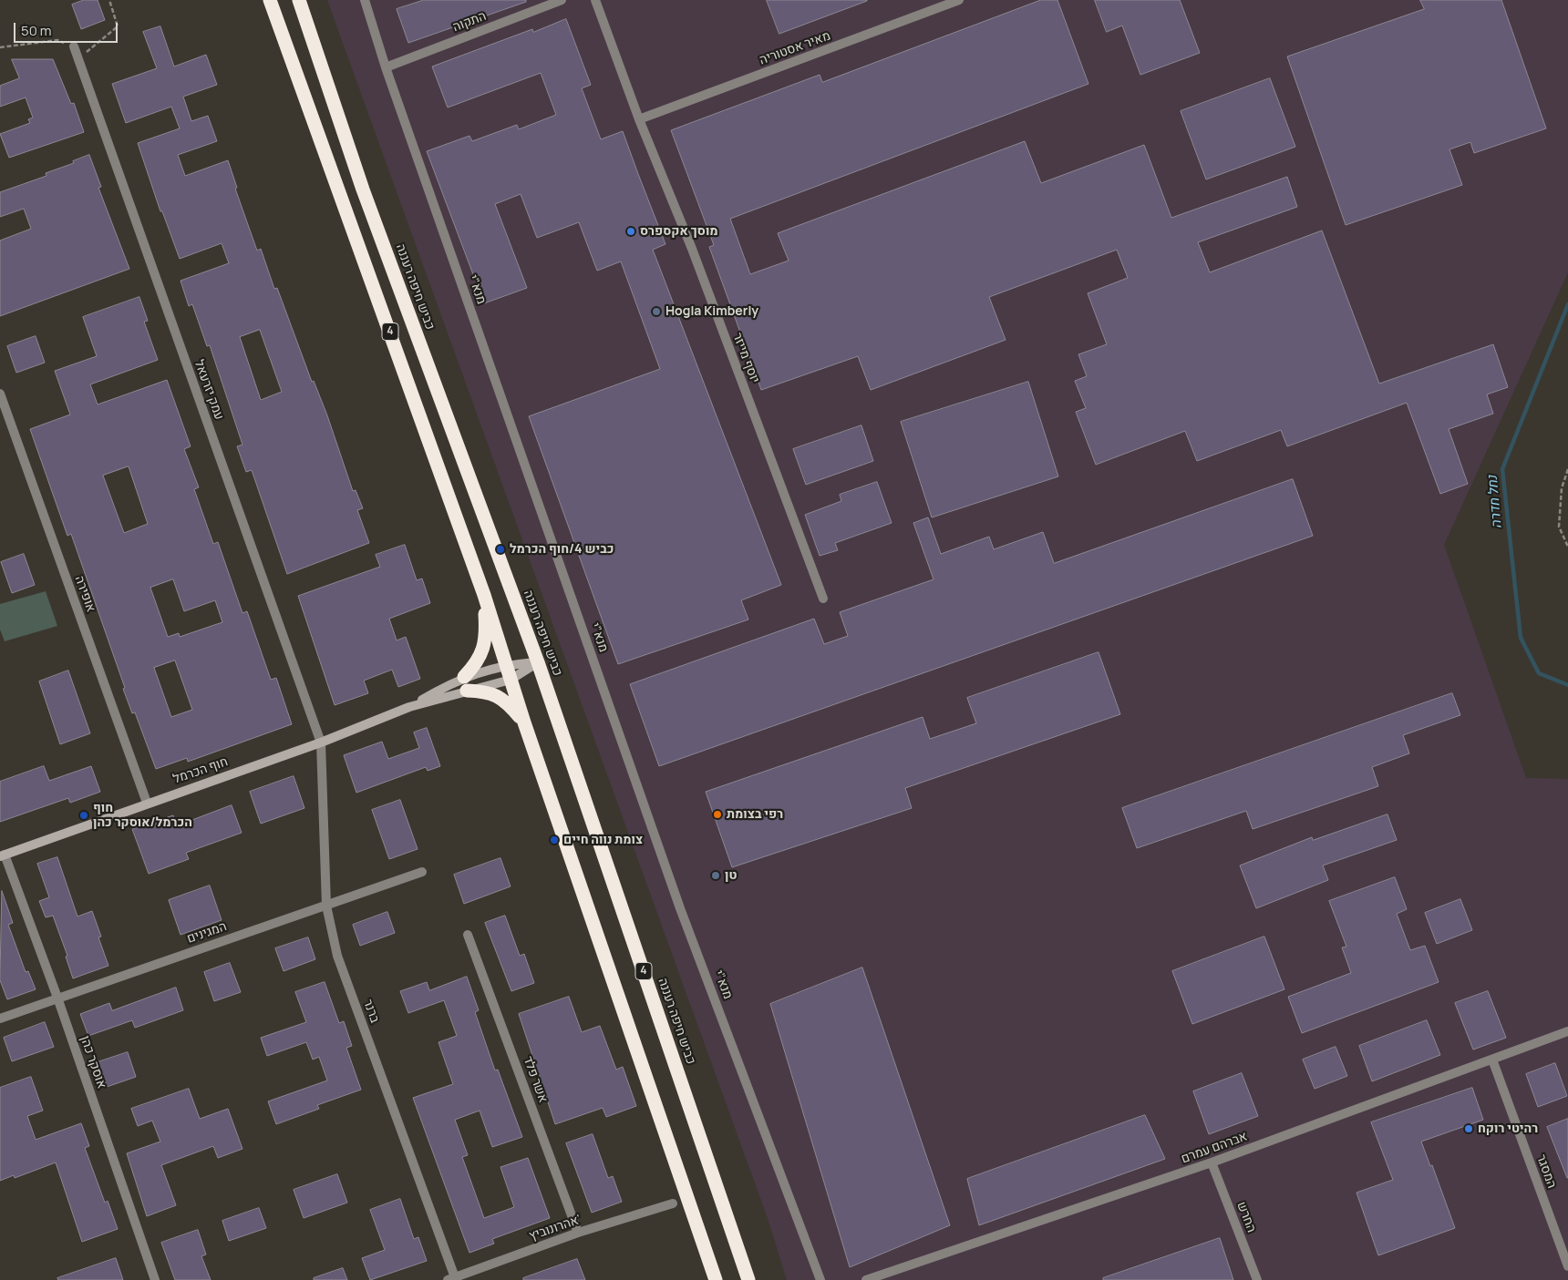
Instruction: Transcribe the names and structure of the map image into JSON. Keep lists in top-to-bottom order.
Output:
{
  "streets": {
    "highway": ["כביש חיפה רעננה", "4"],
    "street": [
      "התקוה",
      "מאיר אסטוריה",
      "מנא\"י",
      "יוסף מייזר",
      "עמק יזרעאל",
      "אופירה",
      "חוף הכרמל",
      "המגינים",
      "ברנר",
      "אוסקר כהן",
      "אשר פלד",
      "אברהם עמרם",
      "המסגר",
      "החרש",
      "אהרונוביץ'"
    ]
  },
  "crossings": [
    ["התקוה", "מנא\"י"],
    ["מאיר אסטוריה", "יוסף מייזר"],
    ["כביש חיפה רעננה", "חוף הכרמל"],
    ["4", "חוף הכרמל"],
    ["עמק יזרעאל", "חוף הכרמל"],
    ["עמק יזרעאל", "ברנר"],
    ["אופירה", "חוף הכרמל"],
    ["חוף הכרמל", "ברנר"],
    ["חוף הכרמל", "אוסקר כהן"],
    ["המגינים", "ברנר"],
    ["המגינים", "אוסקר כהן"],
    ["ברנר", "אהרונוביץ'"],
    ["אשר פלד", "אהרונוביץ'"],
    ["אברהם עמרם", "המסגר"],
    ["אברהם עמרם", "החרש"]
  ],
  "water": ["נחל חדרה"],
  "places": [
    "מוסך אקספרס",
    "Hogla Kimberly",
    "כביש 4/חוף הכרמל",
    "רפי בצומת",
    "חוף הכרמל/אוסקר כהן",
    "צומת נווה חיים",
    "טן",
    "רהיטי רוקח"
  ],
  "scale_bar": "50 m"
}
